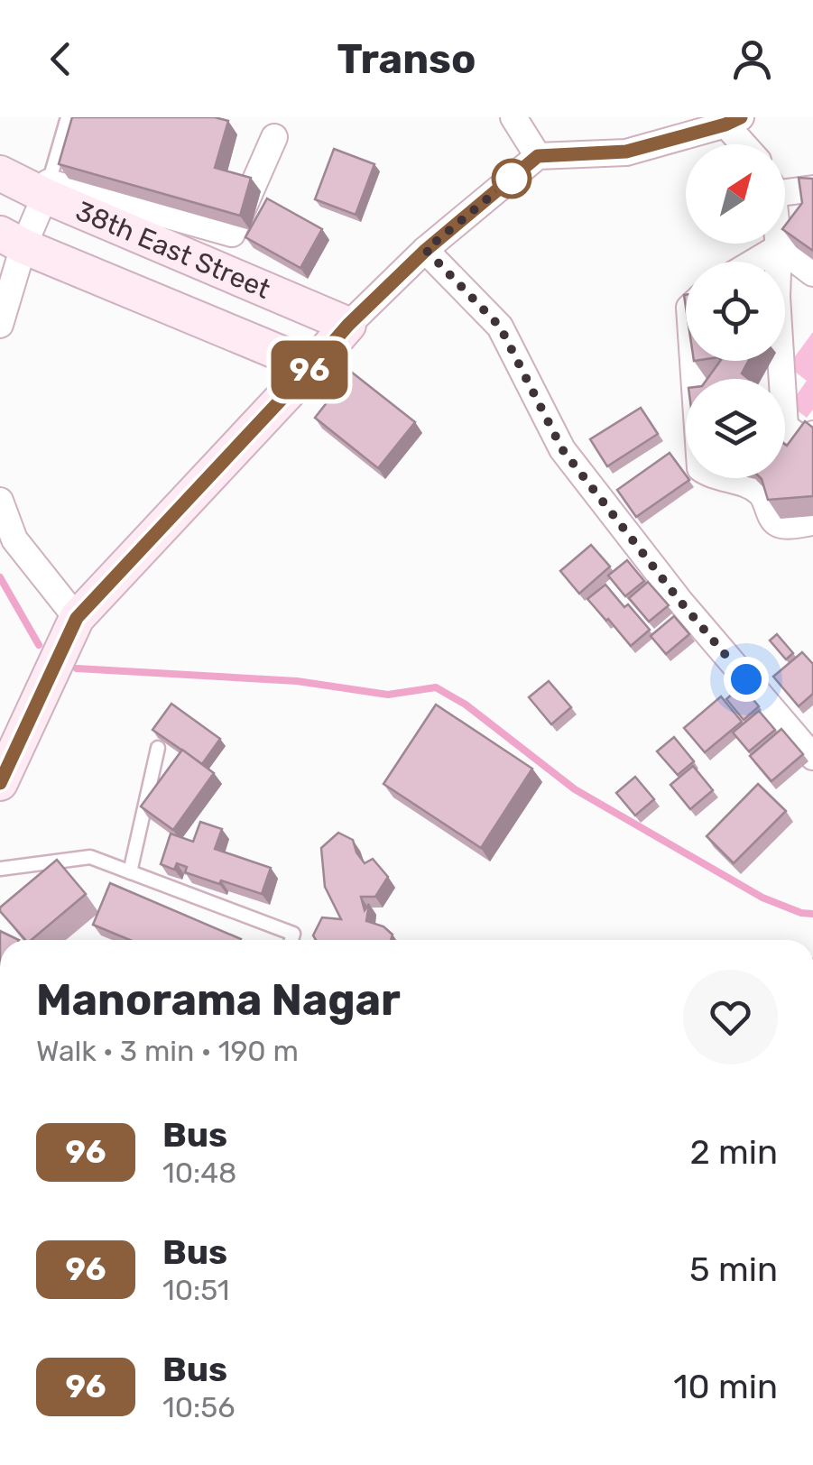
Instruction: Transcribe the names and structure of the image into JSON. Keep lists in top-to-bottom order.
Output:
{
  "streets": {
    "street": ["38th East Street"]
  },
  "lines": ["bus line 96"],
  "north": "top right",
  "page": {
    "header": "Transo",
    "on_map": "96",
    "heading": ["Manorama Nagar", "Walk · 3 min · 190 m"],
    "list": [
      {
        "mark": "96",
        "name": "Bus",
        "note": "10:48",
        "value": "2 min"
      },
      {
        "mark": "96",
        "name": "Bus",
        "note": "10:51",
        "value": "5 min"
      },
      {
        "mark": "96",
        "name": "Bus",
        "note": "10:56",
        "value": "10 min"
      }
    ]
  }
}
